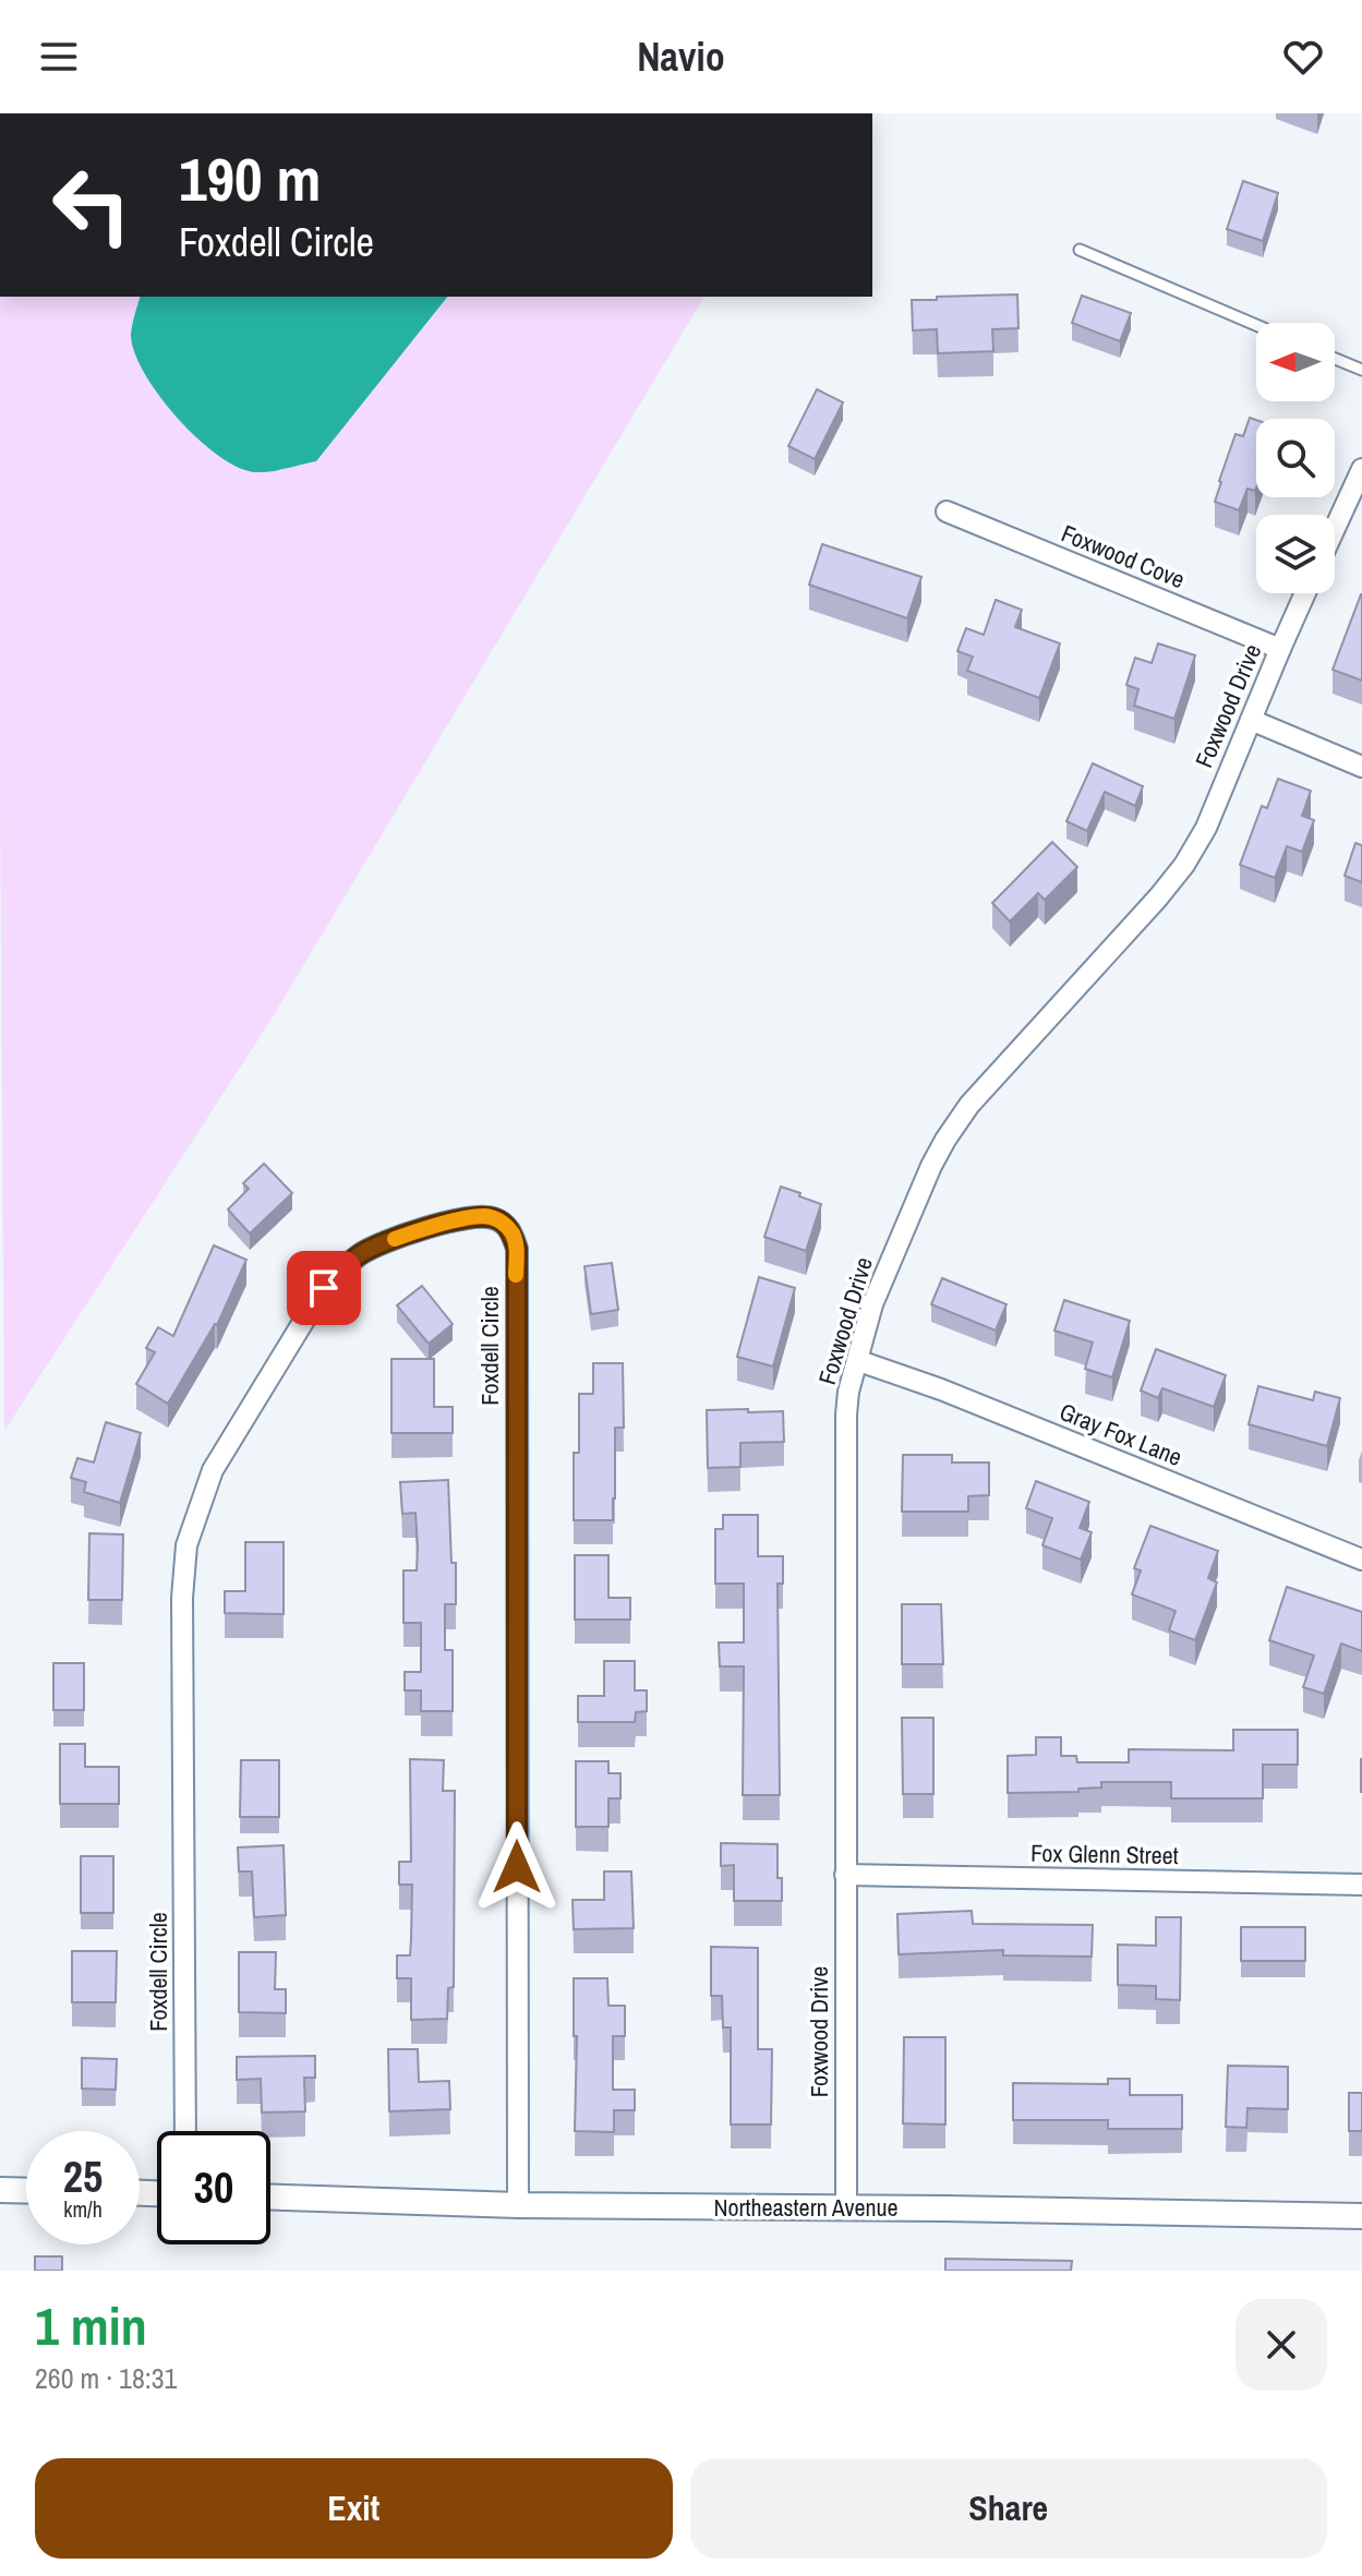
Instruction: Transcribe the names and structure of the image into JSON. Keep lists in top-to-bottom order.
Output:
{
  "streets": {
    "street": [
      "Foxwood Cove",
      "Foxwood Drive",
      "Foxdell Circle",
      "Gray Fox Lane",
      "Fox Glenn Street",
      "Northeastern Avenue"
    ]
  },
  "crossings": [
    ["Foxwood Cove", "Foxwood Drive"],
    ["Foxwood Drive", "Gray Fox Lane"],
    ["Foxwood Drive", "Fox Glenn Street"],
    ["Foxwood Drive", "Northeastern Avenue"],
    ["Foxdell Circle", "Northeastern Avenue"]
  ],
  "north": "left",
  "page": {
    "header": "Navio",
    "turn": ["190 m", "Foxdell Circle"],
    "speed": "25 km/h",
    "limit": "30",
    "heading": ["1 min", "260 m · 18:31"],
    "buttons": ["Exit", "Share"]
  }
}
